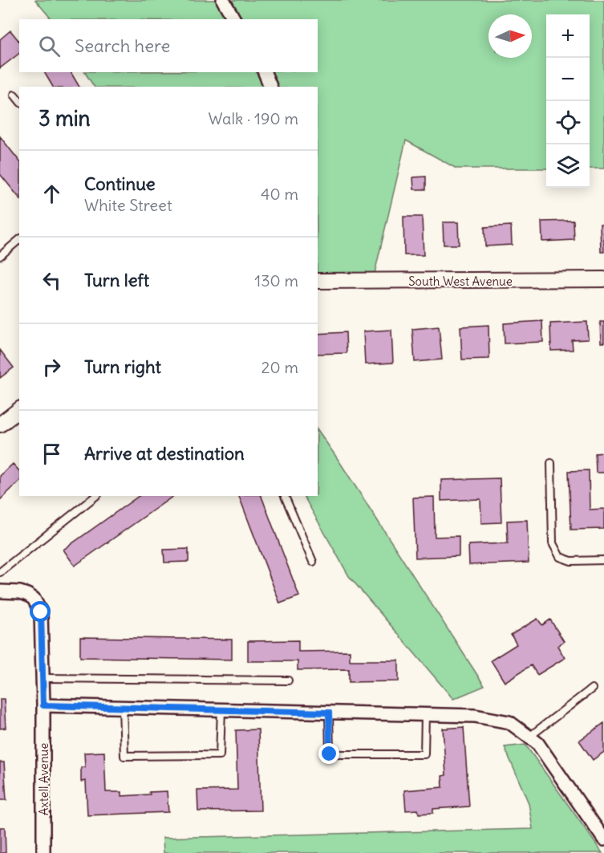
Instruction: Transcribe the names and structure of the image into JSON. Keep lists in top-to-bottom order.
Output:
{
  "streets": {
    "street": ["South West Avenue", "Axtell Avenue"]
  },
  "north": "right",
  "page": {
    "map_buttons": ["+", "−"],
    "search": "Search here",
    "heading": ["3 min", "Walk · 190 m"],
    "list": [
      ["Continue", "White Street", "40 m"],
      ["Turn left", "130 m"],
      ["Turn right", "20 m"],
      "Arrive at destination"
    ]
  }
}
